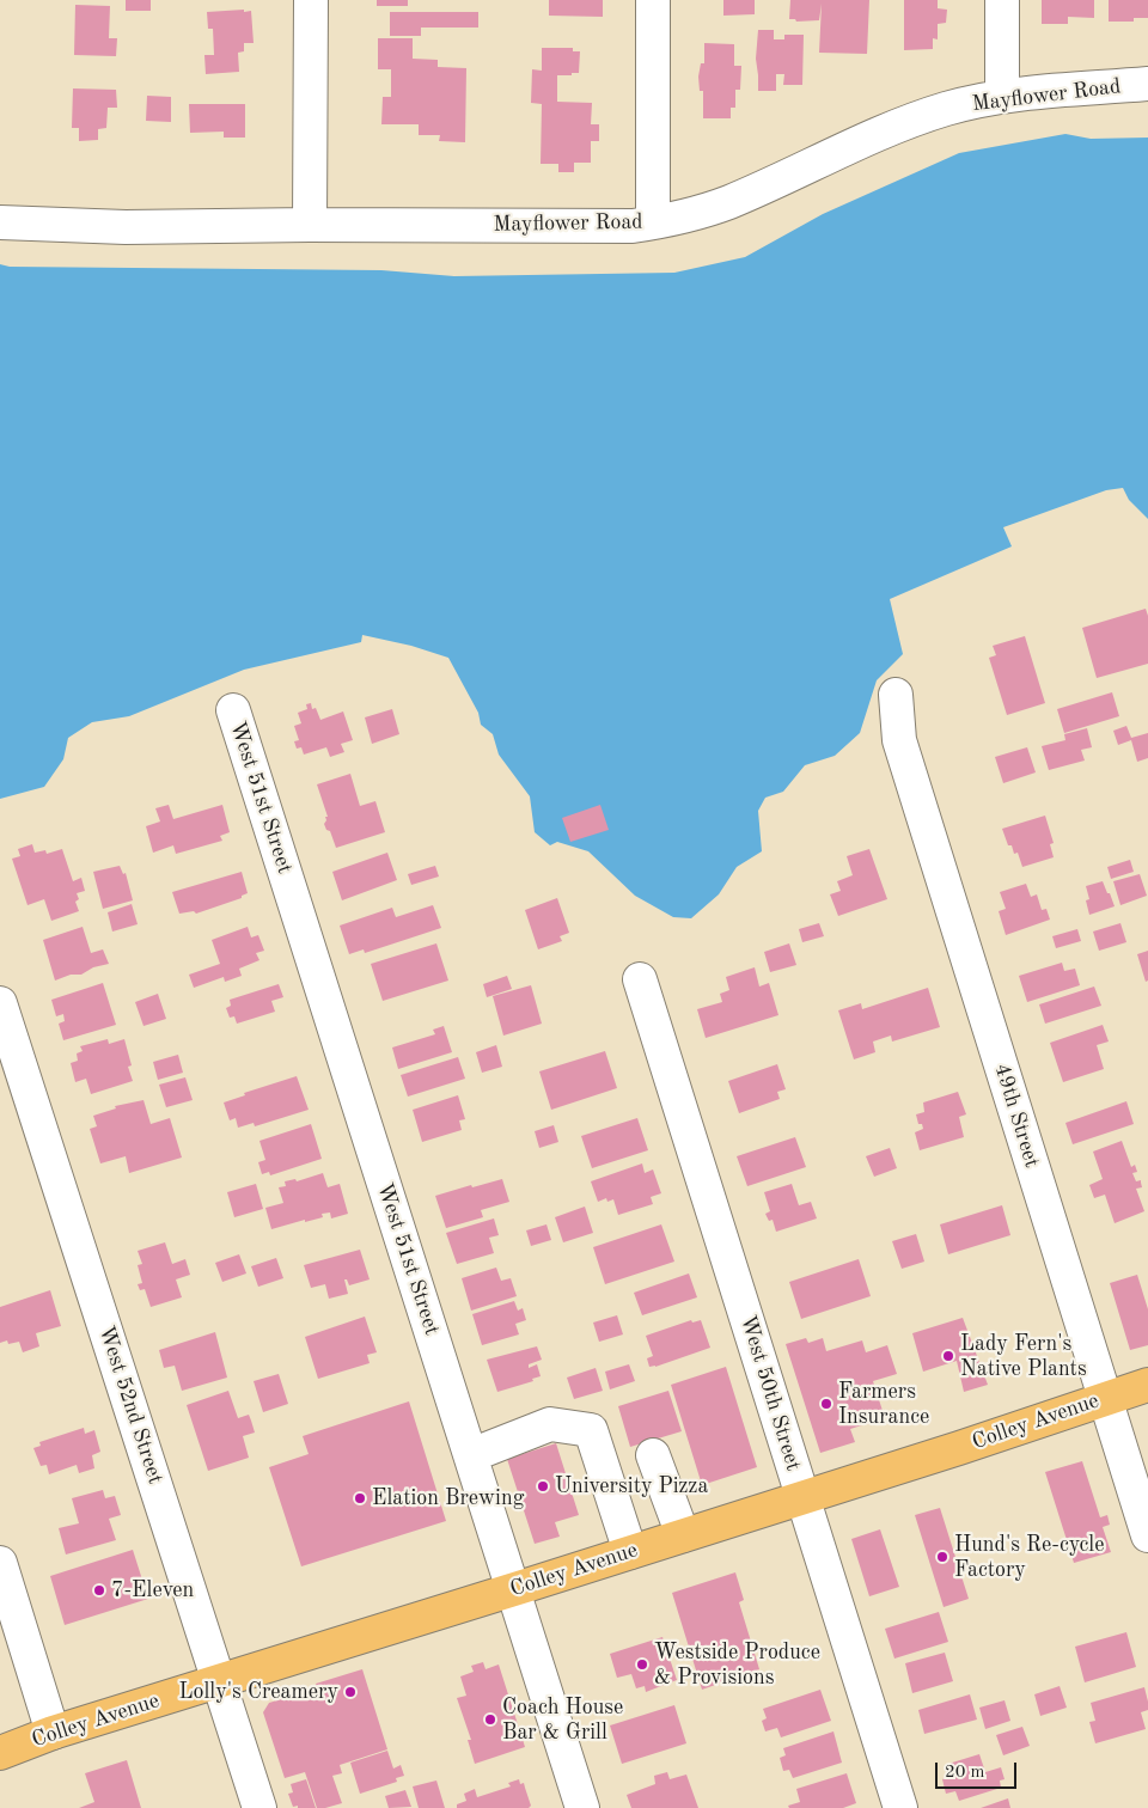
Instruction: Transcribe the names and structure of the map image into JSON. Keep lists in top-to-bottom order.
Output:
{
  "streets": {
    "main road": ["Colley Avenue"],
    "street": [
      "Mayflower Road",
      "West 51st Street",
      "49th Street",
      "West 50th Street",
      "West 52nd Street"
    ]
  },
  "crossings": [
    ["West 51st Street", "Colley Avenue"],
    ["49th Street", "Colley Avenue"],
    ["West 50th Street", "Colley Avenue"],
    ["West 52nd Street", "Colley Avenue"]
  ],
  "places": [
    "Lady Fern's Native Plants",
    "Farmers Insurance",
    "University Pizza",
    "Elation Brewing",
    "Hund's Re-cycle Factory",
    "7-Eleven",
    "Westside Produce & Provisions",
    "Lolly's Creamery",
    "Coach House Bar & Grill"
  ],
  "scale_bar": "20 m"
}
